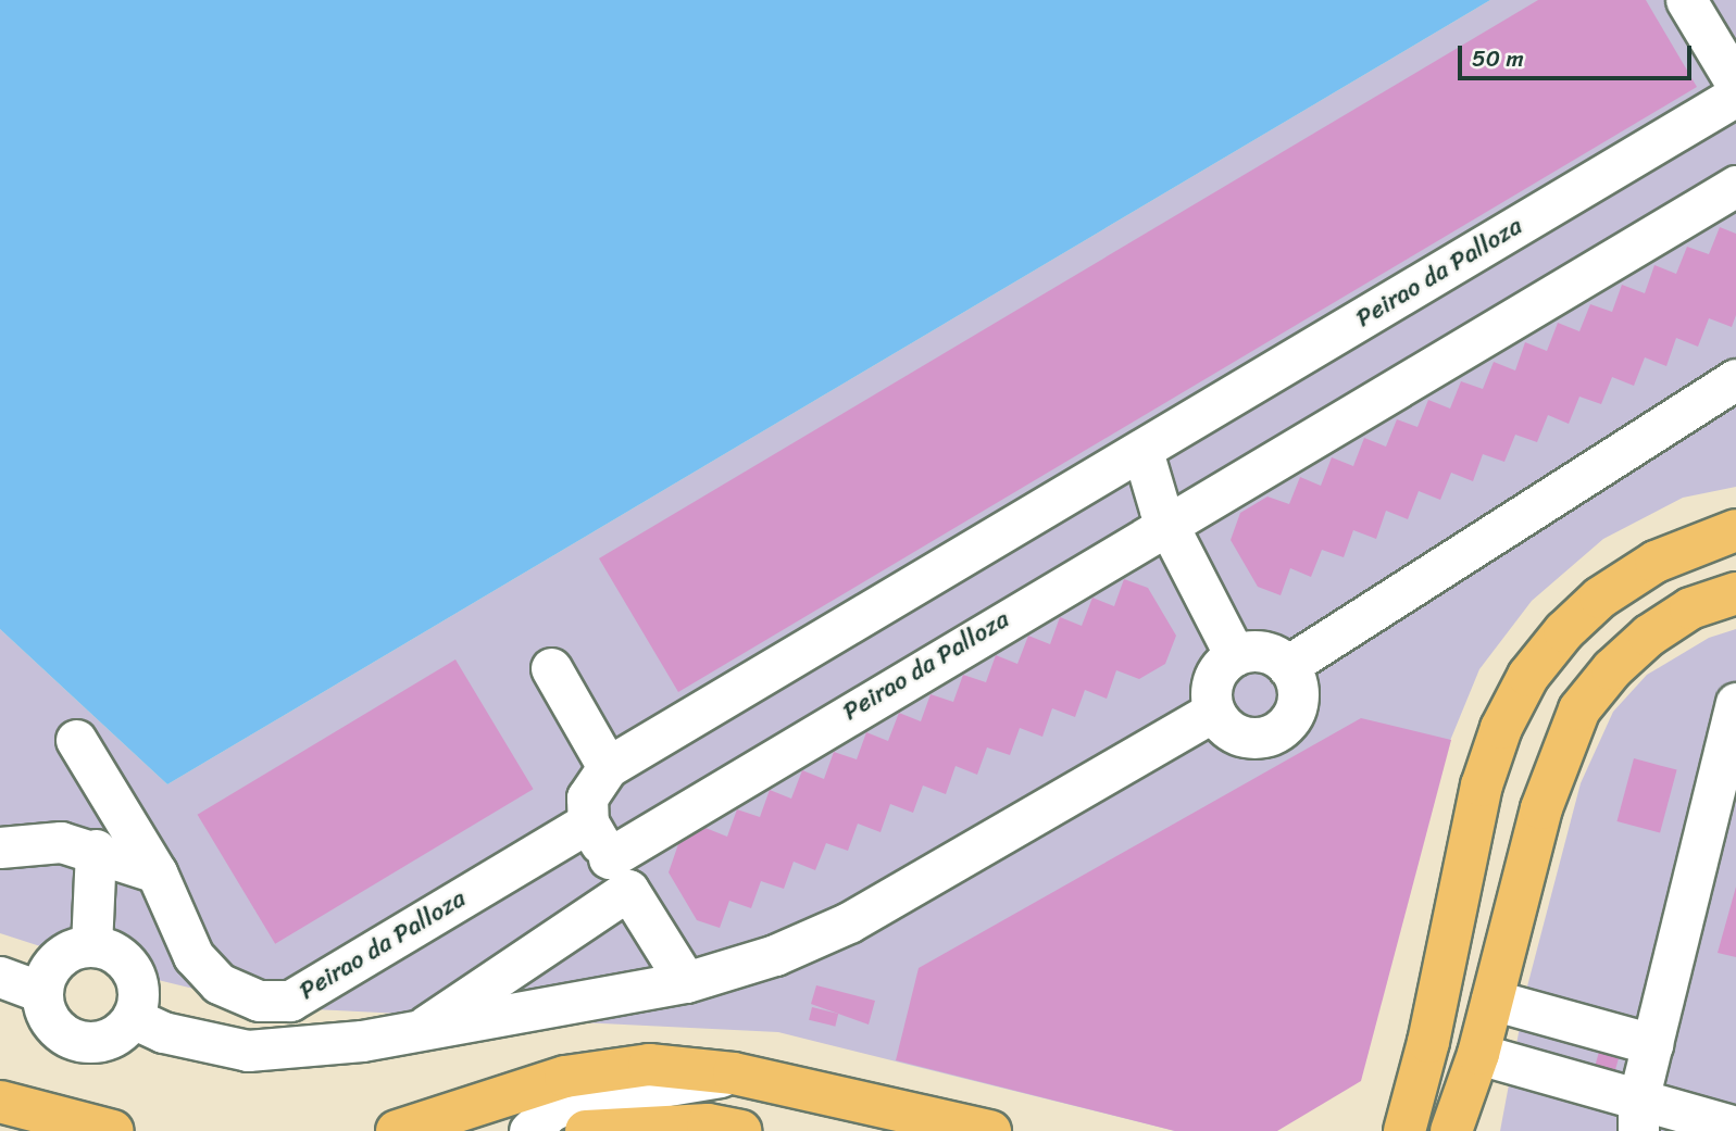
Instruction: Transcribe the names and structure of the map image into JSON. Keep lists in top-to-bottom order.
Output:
{
  "streets": {
    "street": ["Peirao da Palloza"]
  },
  "scale_bar": "50 m"
}
